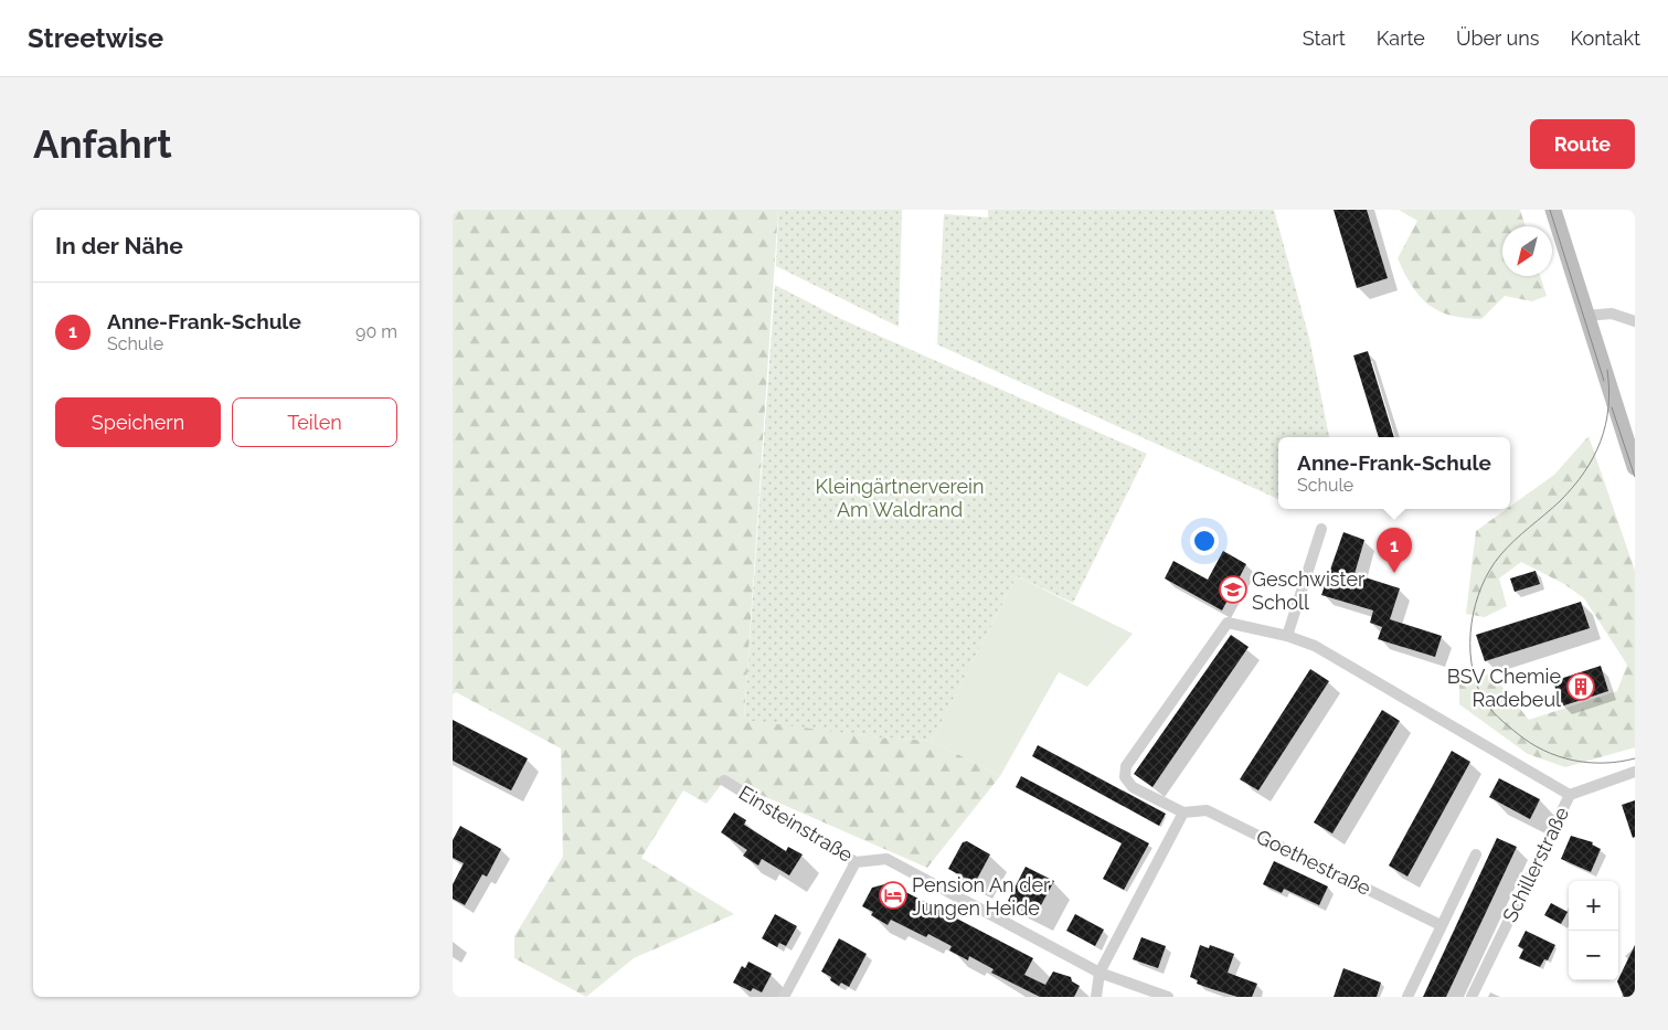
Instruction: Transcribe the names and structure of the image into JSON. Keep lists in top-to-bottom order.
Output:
{
  "streets": {
    "street": ["Einsteinstraße", "Goethestraße", "Schillerstraße"]
  },
  "parks": ["Kleingärtnerverein Am Waldrand"],
  "places": {
    "school or university": ["Geschwister Scholl"],
    "building": ["BSV Chemie Radebeul"],
    "hotel": ["Pension An der Jungen Heide"]
  },
  "north": "bottom left",
  "page": {
    "header": "Streetwise",
    "nav": [
      "Start",
      "Karte",
      "Über uns",
      "Kontakt"
    ],
    "buttons": [
      "Route",
      ["Speichern", "Teilen"]
    ],
    "title": "Anfahrt",
    "heading": "In der Nähe",
    "list": [
      {
        "mark": "1",
        "name": "Anne-Frank-Schule",
        "note": "Schule",
        "value": "90 m"
      }
    ],
    "popup": ["Anne-Frank-Schule", "Schule"],
    "pins": "1",
    "map_buttons": ["+", "−"]
  }
}
